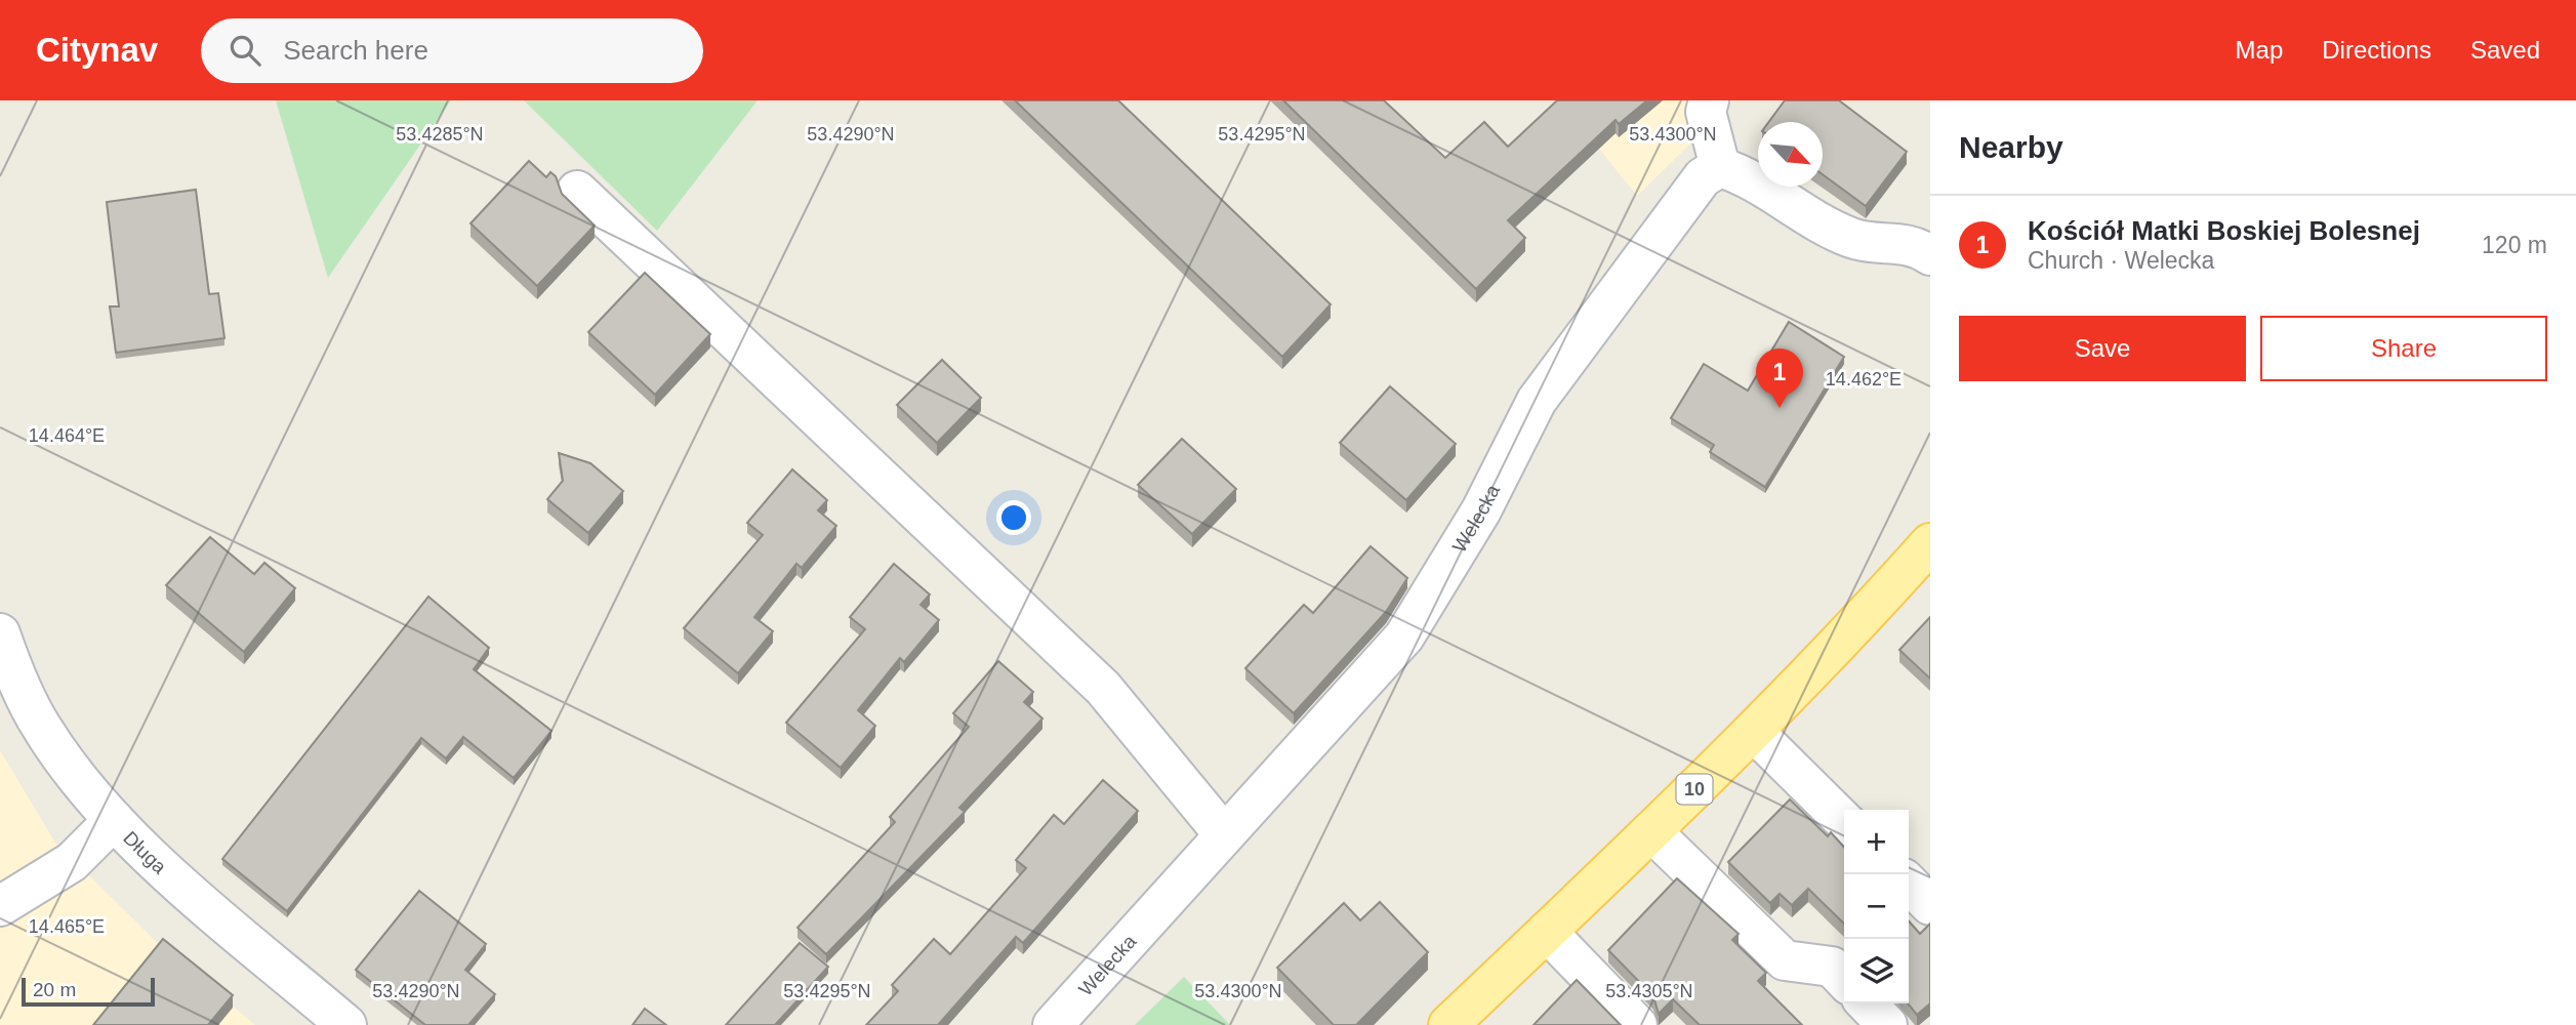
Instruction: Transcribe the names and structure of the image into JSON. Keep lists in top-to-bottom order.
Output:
{
  "streets": {
    "main road": ["10"],
    "street": ["Welecka", "Długa"]
  },
  "scale_bar": "20 m",
  "north": "bottom right",
  "page": {
    "header": "Citynav",
    "search": "Search here",
    "nav": ["Map", "Directions", "Saved"],
    "heading": "Nearby",
    "list": [
      {
        "mark": "1",
        "name": "Kościół Matki Boskiej Bolesnej",
        "note": "Church · Welecka",
        "value": "120 m"
      }
    ],
    "buttons": ["Save", "Share"],
    "pins": "1",
    "map_buttons": ["+", "−"],
    "scale": "20 m"
  },
  "coordinates": [
    "53.4290°N",
    "53.4285°N",
    "53.4295°N",
    "53.4300°N",
    "14.462°E",
    "14.464°E",
    "14.465°E",
    "53.4305°N"
  ]
}
